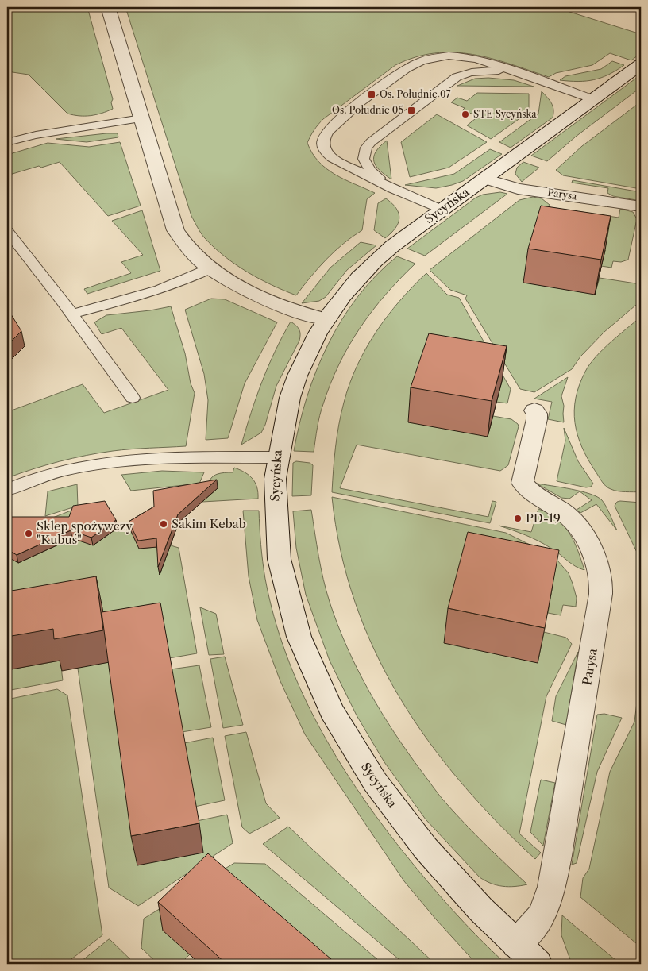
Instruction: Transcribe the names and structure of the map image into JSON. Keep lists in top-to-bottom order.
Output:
{
  "streets": {
    "street": ["Parysa", "Sycyńska"]
  },
  "crossings": [
    ["Parysa", "Sycyńska"]
  ],
  "places": {
    "transit": ["Os. Południe 07", "Os. Południe 05"],
    "other": [
      "STE Sycyńska",
      "PD-19",
      "Sakim Kebab",
      "Sklep spożywczy \"Kubuś\""
    ]
  }
}
